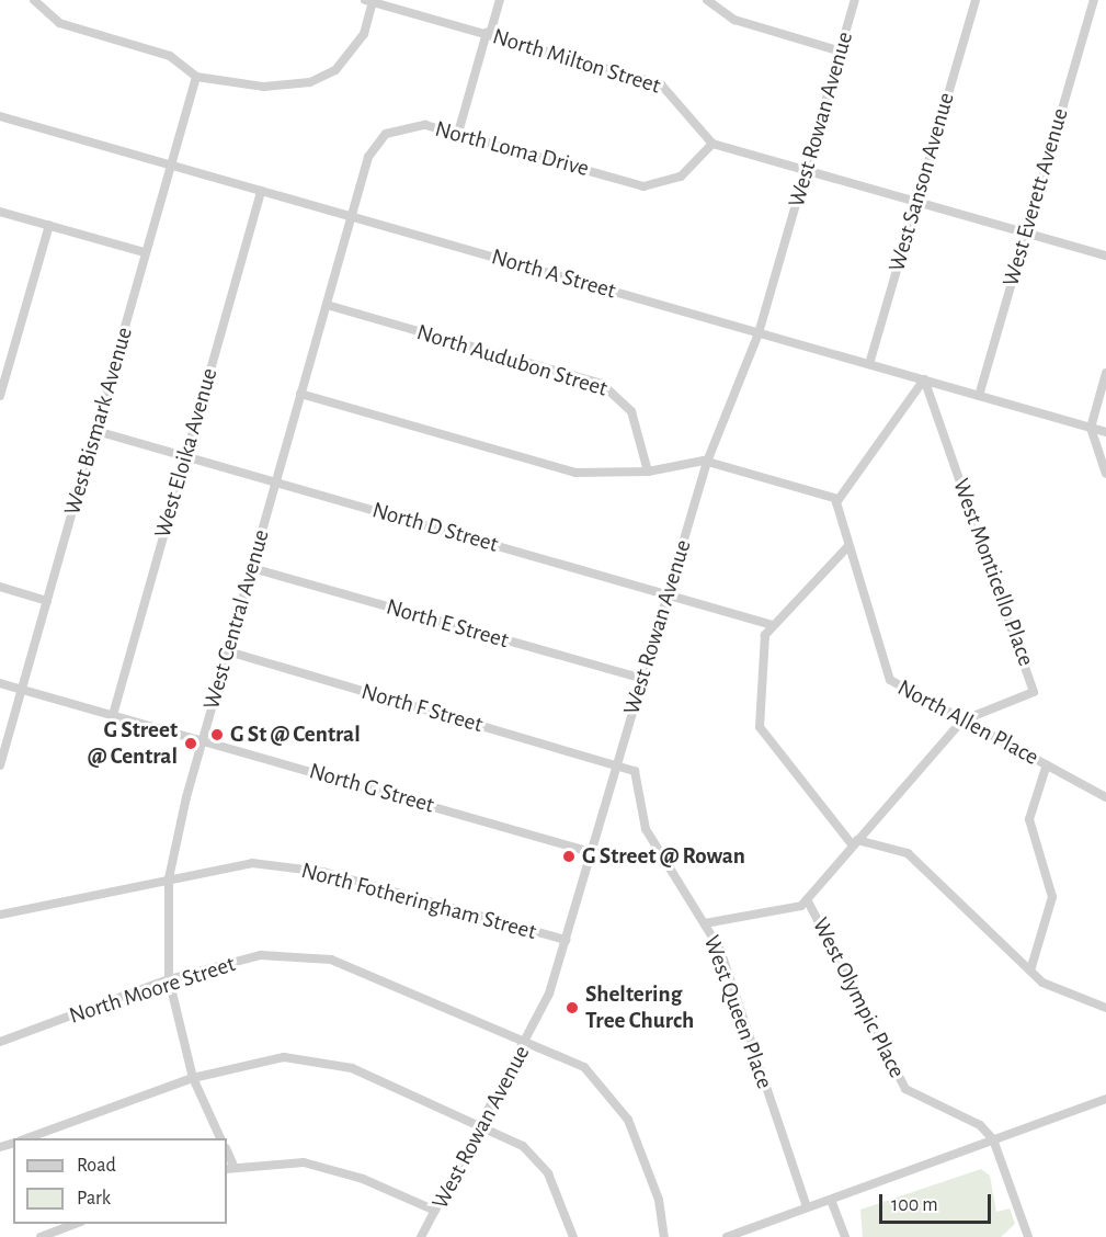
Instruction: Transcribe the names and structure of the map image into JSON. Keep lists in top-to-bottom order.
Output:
{
  "streets": {
    "street": [
      "North Milton Street",
      "West Rowan Avenue",
      "North Loma Drive",
      "West Sanson Avenue",
      "West Everett Avenue",
      "North A Street",
      "North Audubon Street",
      "West Bismark Avenue",
      "West Eloika Avenue",
      "North D Street",
      "West Monticello Place",
      "West Central Avenue",
      "North E Street",
      "North F Street",
      "North Allen Place",
      "North G Street",
      "North Fotheringham Street",
      "North Moore Street",
      "West Olympic Place",
      "West Queen Place"
    ]
  },
  "crossings": [
    ["North Milton Street", "North Loma Drive"],
    ["West Rowan Avenue", "North A Street"],
    ["West Rowan Avenue", "North D Street"],
    ["West Rowan Avenue", "North E Street"],
    ["West Rowan Avenue", "North F Street"],
    ["West Rowan Avenue", "North G Street"],
    ["West Rowan Avenue", "North Fotheringham Street"],
    ["West Rowan Avenue", "North Moore Street"],
    ["West Rowan Avenue", "West Queen Place"],
    ["North Loma Drive", "North A Street"],
    ["North Loma Drive", "West Central Avenue"],
    ["West Sanson Avenue", "North A Street"],
    ["West Everett Avenue", "North A Street"],
    ["North A Street", "West Bismark Avenue"],
    ["North A Street", "West Eloika Avenue"],
    ["North A Street", "West Monticello Place"],
    ["North A Street", "West Central Avenue"],
    ["North Audubon Street", "West Central Avenue"],
    ["West Bismark Avenue", "North D Street"],
    ["West Bismark Avenue", "North G Street"],
    ["West Eloika Avenue", "North D Street"],
    ["West Eloika Avenue", "North G Street"],
    ["North D Street", "West Central Avenue"],
    ["West Monticello Place", "North Allen Place"],
    ["West Monticello Place", "West Olympic Place"],
    ["West Central Avenue", "North E Street"],
    ["West Central Avenue", "North F Street"],
    ["West Central Avenue", "North G Street"],
    ["West Central Avenue", "North Fotheringham Street"],
    ["West Central Avenue", "North Moore Street"],
    ["North F Street", "West Queen Place"]
  ],
  "places": [
    "G St @ Central",
    "G Street @ Central",
    "G Street @ Rowan",
    "Sheltering Tree Church"
  ],
  "legend": ["Road", "Park"],
  "scale_bar": "100 m"
}
